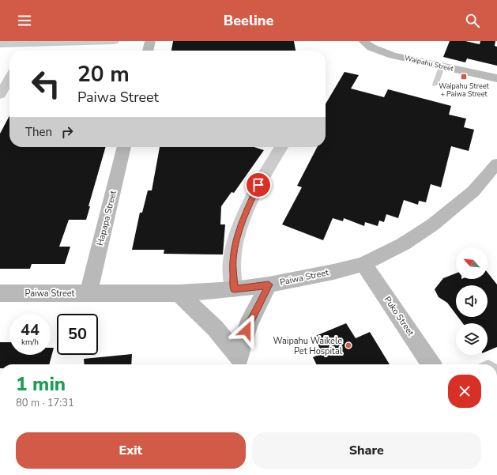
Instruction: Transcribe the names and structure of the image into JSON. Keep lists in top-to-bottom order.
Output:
{
  "streets": {
    "main road": [
      "Waipahu Street",
      "Hapapa Street",
      "Paiwa Street",
      "Puko Street"
    ]
  },
  "crossings": [
    ["Hapapa Street", "Paiwa Street"],
    ["Paiwa Street", "Puko Street"]
  ],
  "places": {
    "transit": ["Waipahu Street + Paiwa Street"],
    "other": ["Waipahu Waikele Pet Hospital"]
  },
  "north": "top left",
  "page": {
    "header": "Beeline",
    "turn": ["20 m", "Paiwa Street"],
    "then": "Then",
    "speed": "44 km/h",
    "limit": "50",
    "heading": ["1 min", "80 m · 17:31"],
    "buttons": ["Exit", "Share"]
  }
}
